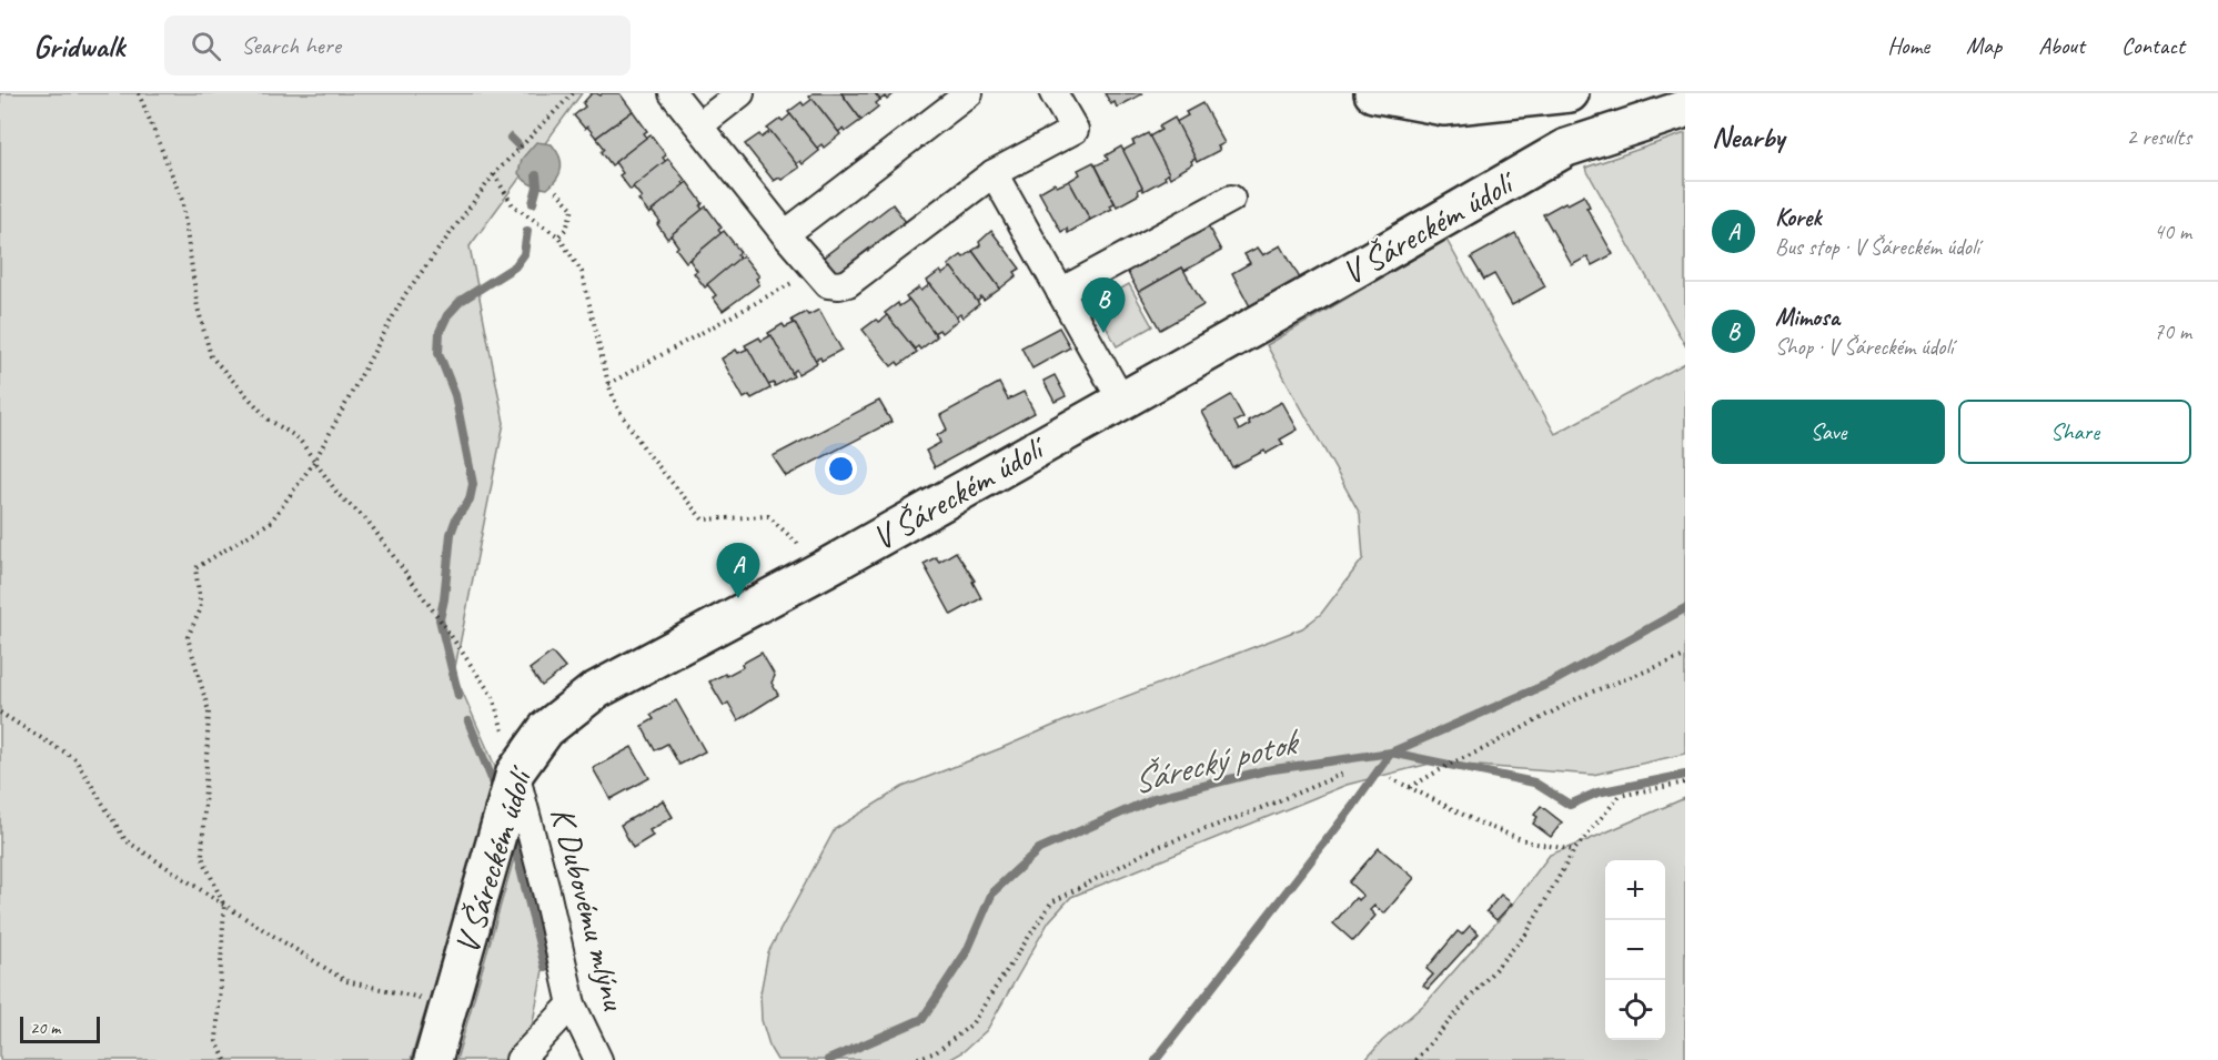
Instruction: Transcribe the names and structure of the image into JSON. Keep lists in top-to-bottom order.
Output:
{
  "streets": {
    "street": ["V Šáreckém údolí", "K Dubovému mlýnu"]
  },
  "crossings": [
    ["V Šáreckém údolí", "K Dubovému mlýnu"]
  ],
  "water": ["Šárecký potok"],
  "scale_bar": "20 m",
  "page": {
    "header": "Gridwalk",
    "search": "Search here",
    "nav": [
      "Home",
      "Map",
      "About",
      "Contact"
    ],
    "heading": ["Nearby", "2 results"],
    "list": [
      {
        "mark": "A",
        "name": "Korek",
        "note": "Bus stop · V Šáreckém údolí",
        "value": "40 m"
      },
      {
        "mark": "B",
        "name": "Mimosa",
        "note": "Shop · V Šáreckém údolí",
        "value": "70 m"
      }
    ],
    "pins": ["B", "A"],
    "buttons": ["Save", "Share"],
    "map_buttons": ["+", "−"],
    "scale": "20 m"
  }
}
